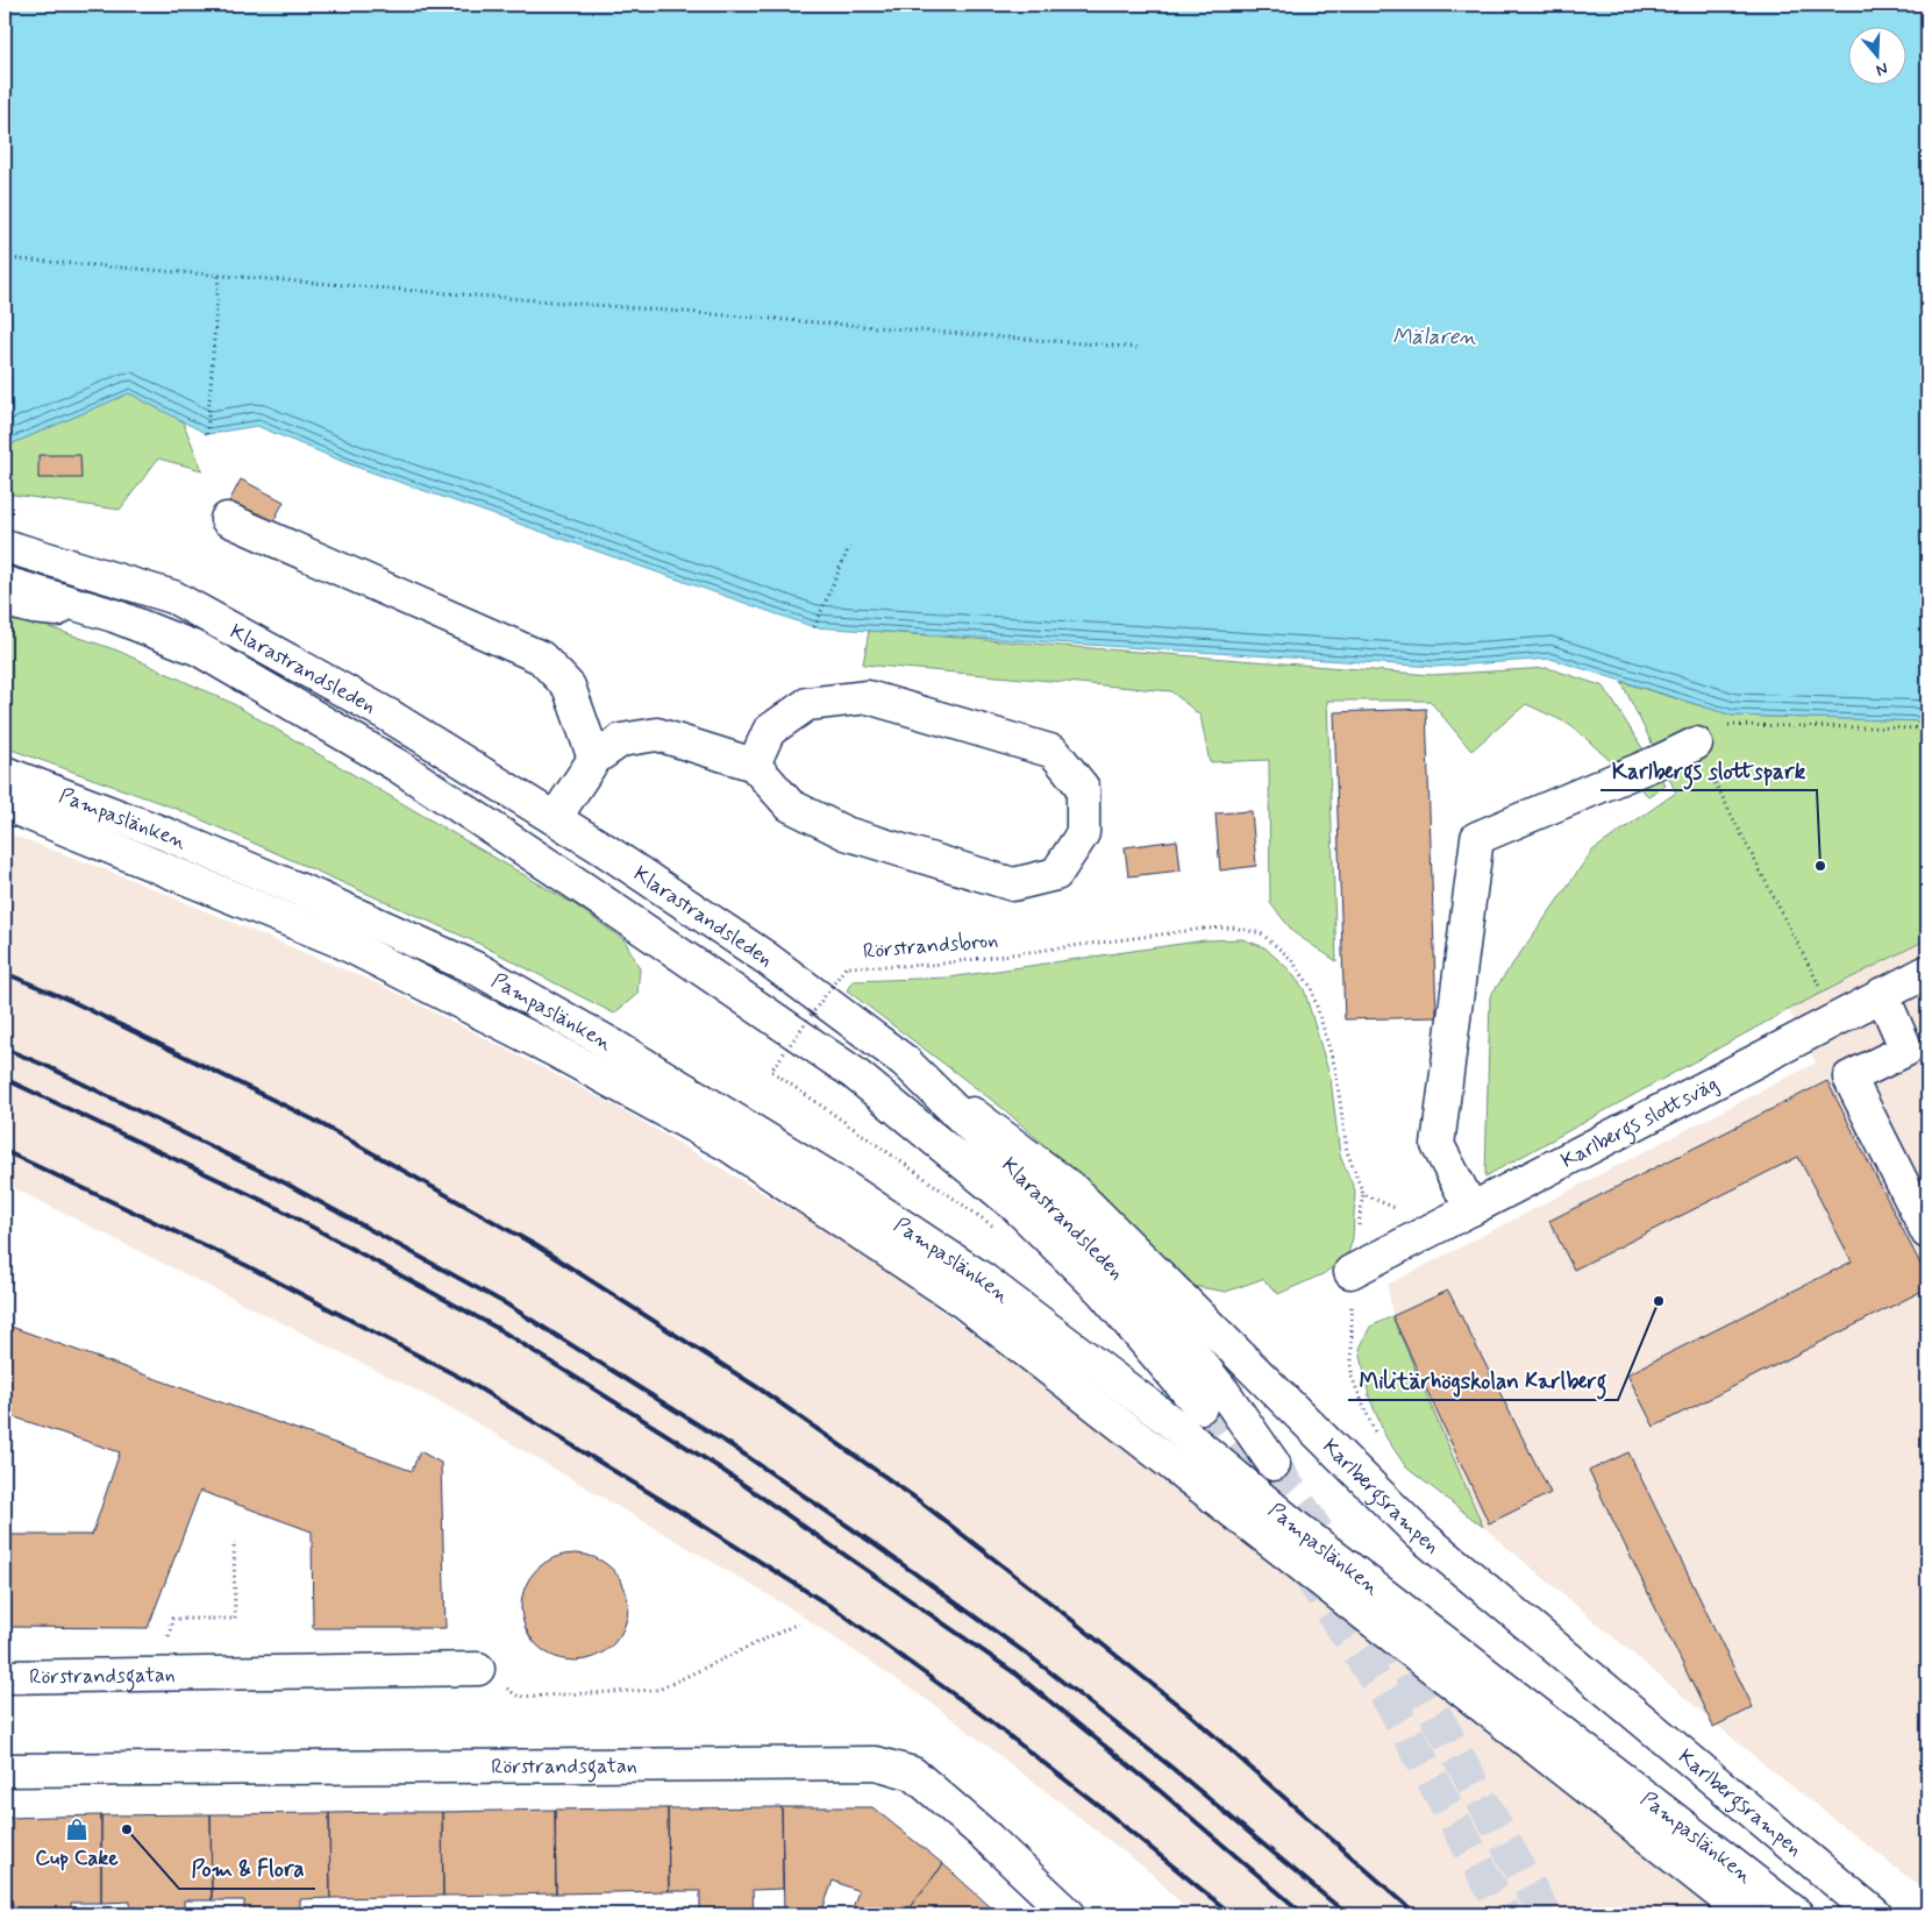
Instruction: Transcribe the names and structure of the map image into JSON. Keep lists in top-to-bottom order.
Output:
{
  "streets": {
    "main road": [
      "Klarastrandsleden",
      "Pampaslänken",
      "Karlbergs slottsväg",
      "Karlbergsrampen",
      "Rörstrandsgatan"
    ],
    "path": ["Rörstrandsbron"]
  },
  "crossings": [
    ["Klarastrandsleden", "Karlbergsrampen"]
  ],
  "water": ["Mälaren"],
  "places": {
    "other": ["Karlbergs slottspark", "Militärhögskolan Karlberg", "Pom & Flora"],
    "shop": ["Cup Cake"]
  },
  "north": "bottom"
}
